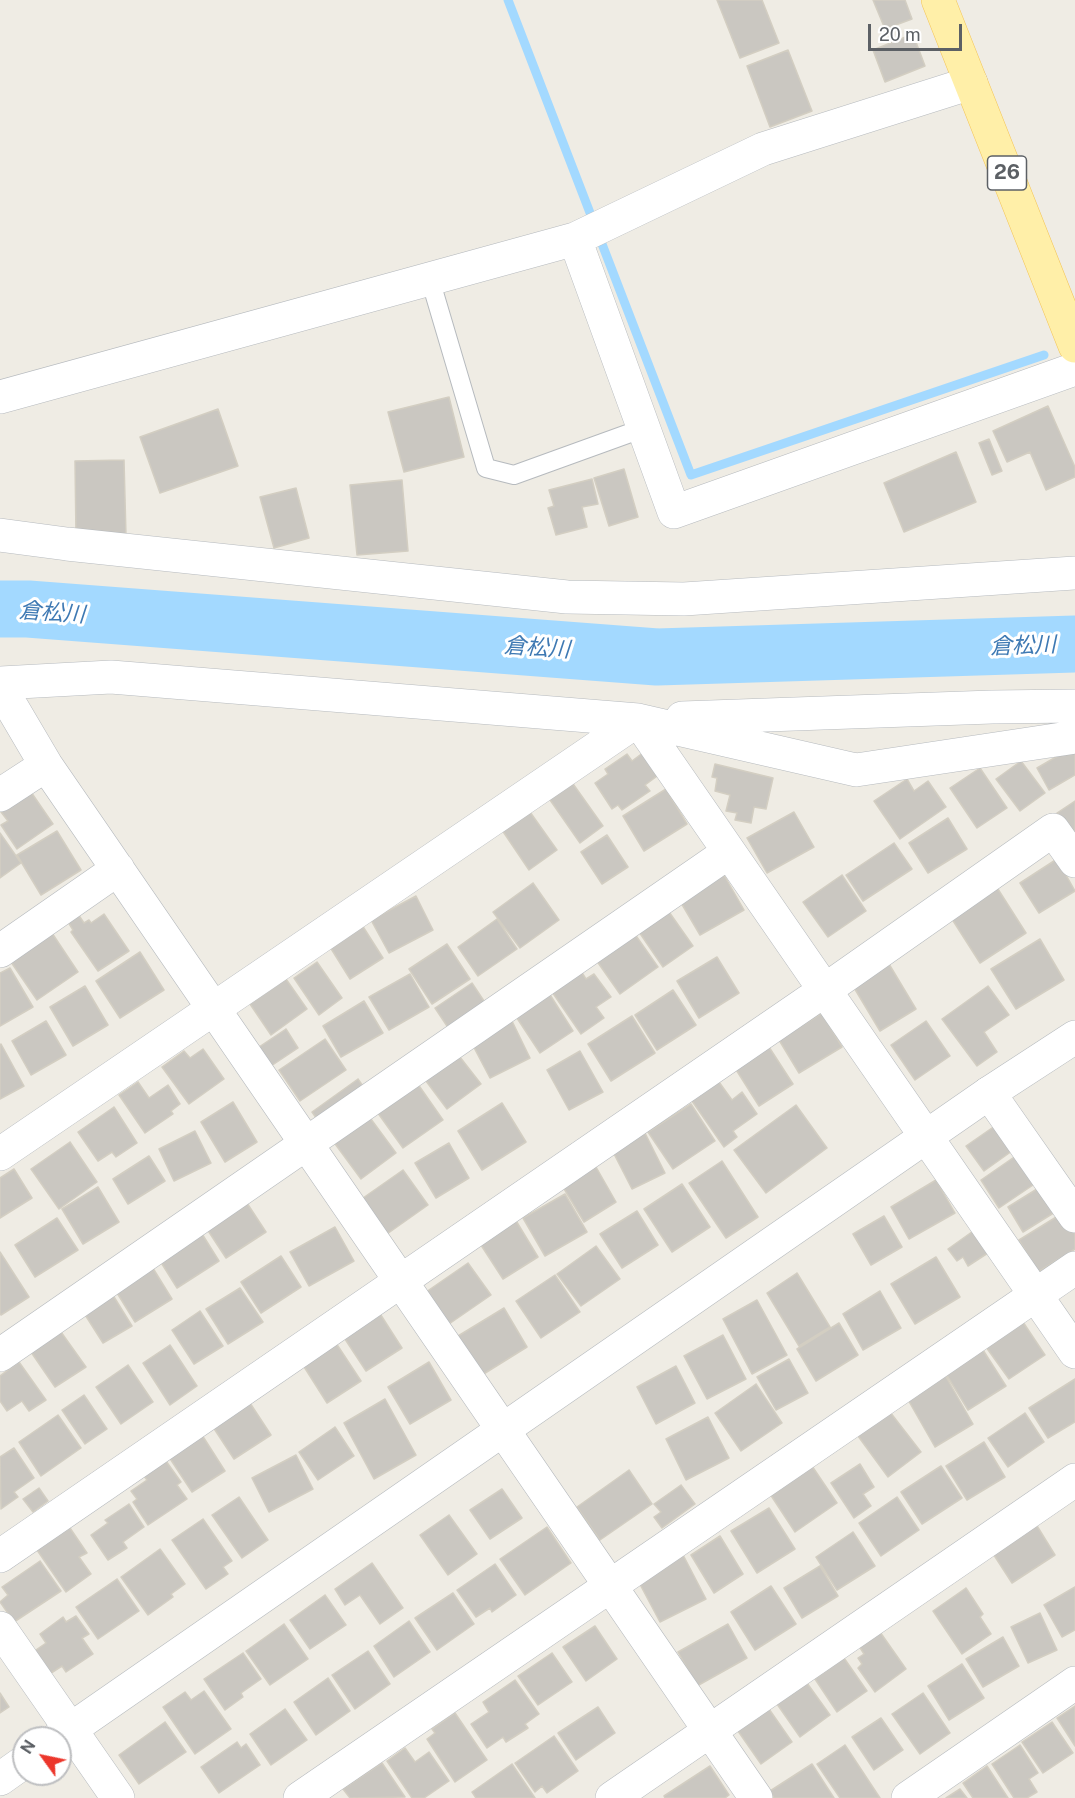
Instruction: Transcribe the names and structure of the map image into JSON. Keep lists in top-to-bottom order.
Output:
{
  "streets": {
    "main road": ["26"]
  },
  "water": ["倉松川"],
  "scale_bar": "20 m",
  "north": "top left"
}
